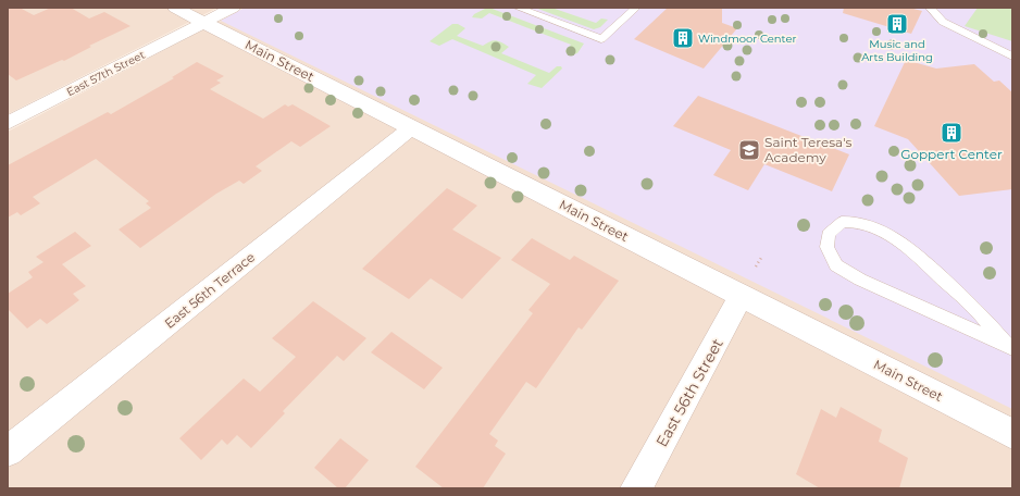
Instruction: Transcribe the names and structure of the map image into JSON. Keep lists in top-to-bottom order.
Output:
{
  "streets": {
    "street": [
      "Main Street",
      "East 57th Street",
      "East 56th Terrace",
      "East 56th Street"
    ]
  },
  "crossings": [
    ["Main Street", "East 57th Street"],
    ["Main Street", "East 56th Terrace"],
    ["Main Street", "East 56th Street"]
  ],
  "places": {
    "building": ["Music and Arts Building", "Windmoor Center", "Goppert Center"],
    "school or university": ["Saint Teresa's Academy"]
  }
}
